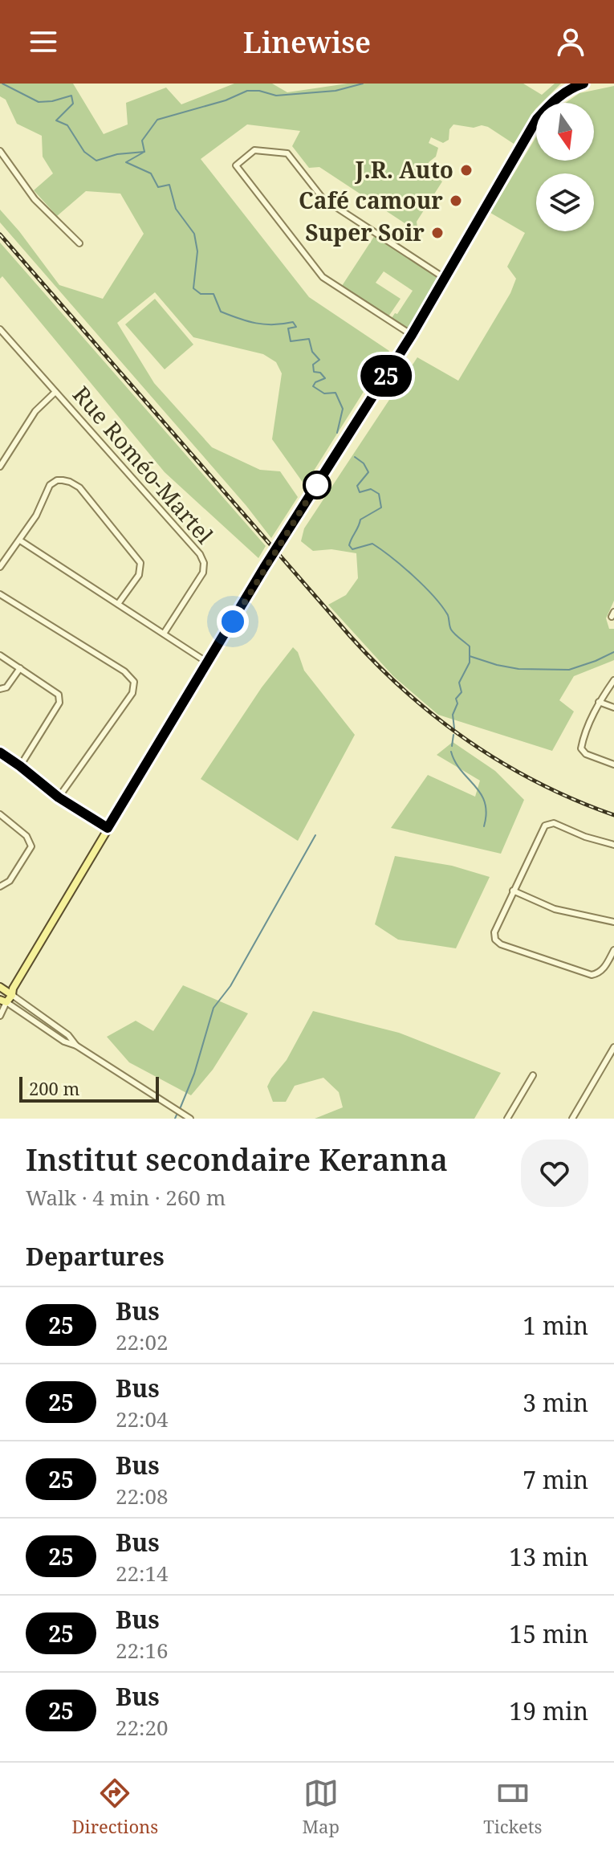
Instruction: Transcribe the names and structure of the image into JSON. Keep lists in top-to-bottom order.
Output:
{
  "streets": {
    "street": ["Rue Roméo-Martel"]
  },
  "places": ["J.R. Auto", "Café camour", "Super Soir"],
  "lines": ["bus line 25"],
  "scale_bar": "200 m",
  "north": "bottom",
  "page": {
    "header": "Linewise",
    "on_map": "25",
    "scale": "200 m",
    "heading": [
      ["Institut secondaire Keranna", "Walk · 4 min · 260 m"],
      "Departures"
    ],
    "list": [
      {
        "mark": "25",
        "name": "Bus",
        "note": "22:02",
        "value": "1 min"
      },
      {
        "mark": "25",
        "name": "Bus",
        "note": "22:04",
        "value": "3 min"
      },
      {
        "mark": "25",
        "name": "Bus",
        "note": "22:08",
        "value": "7 min"
      },
      {
        "mark": "25",
        "name": "Bus",
        "note": "22:14",
        "value": "13 min"
      },
      {
        "mark": "25",
        "name": "Bus",
        "note": "22:16",
        "value": "15 min"
      },
      {
        "mark": "25",
        "name": "Bus",
        "note": "22:20",
        "value": "19 min"
      }
    ],
    "tabs": ["Directions", "Map", "Tickets"]
  }
}
